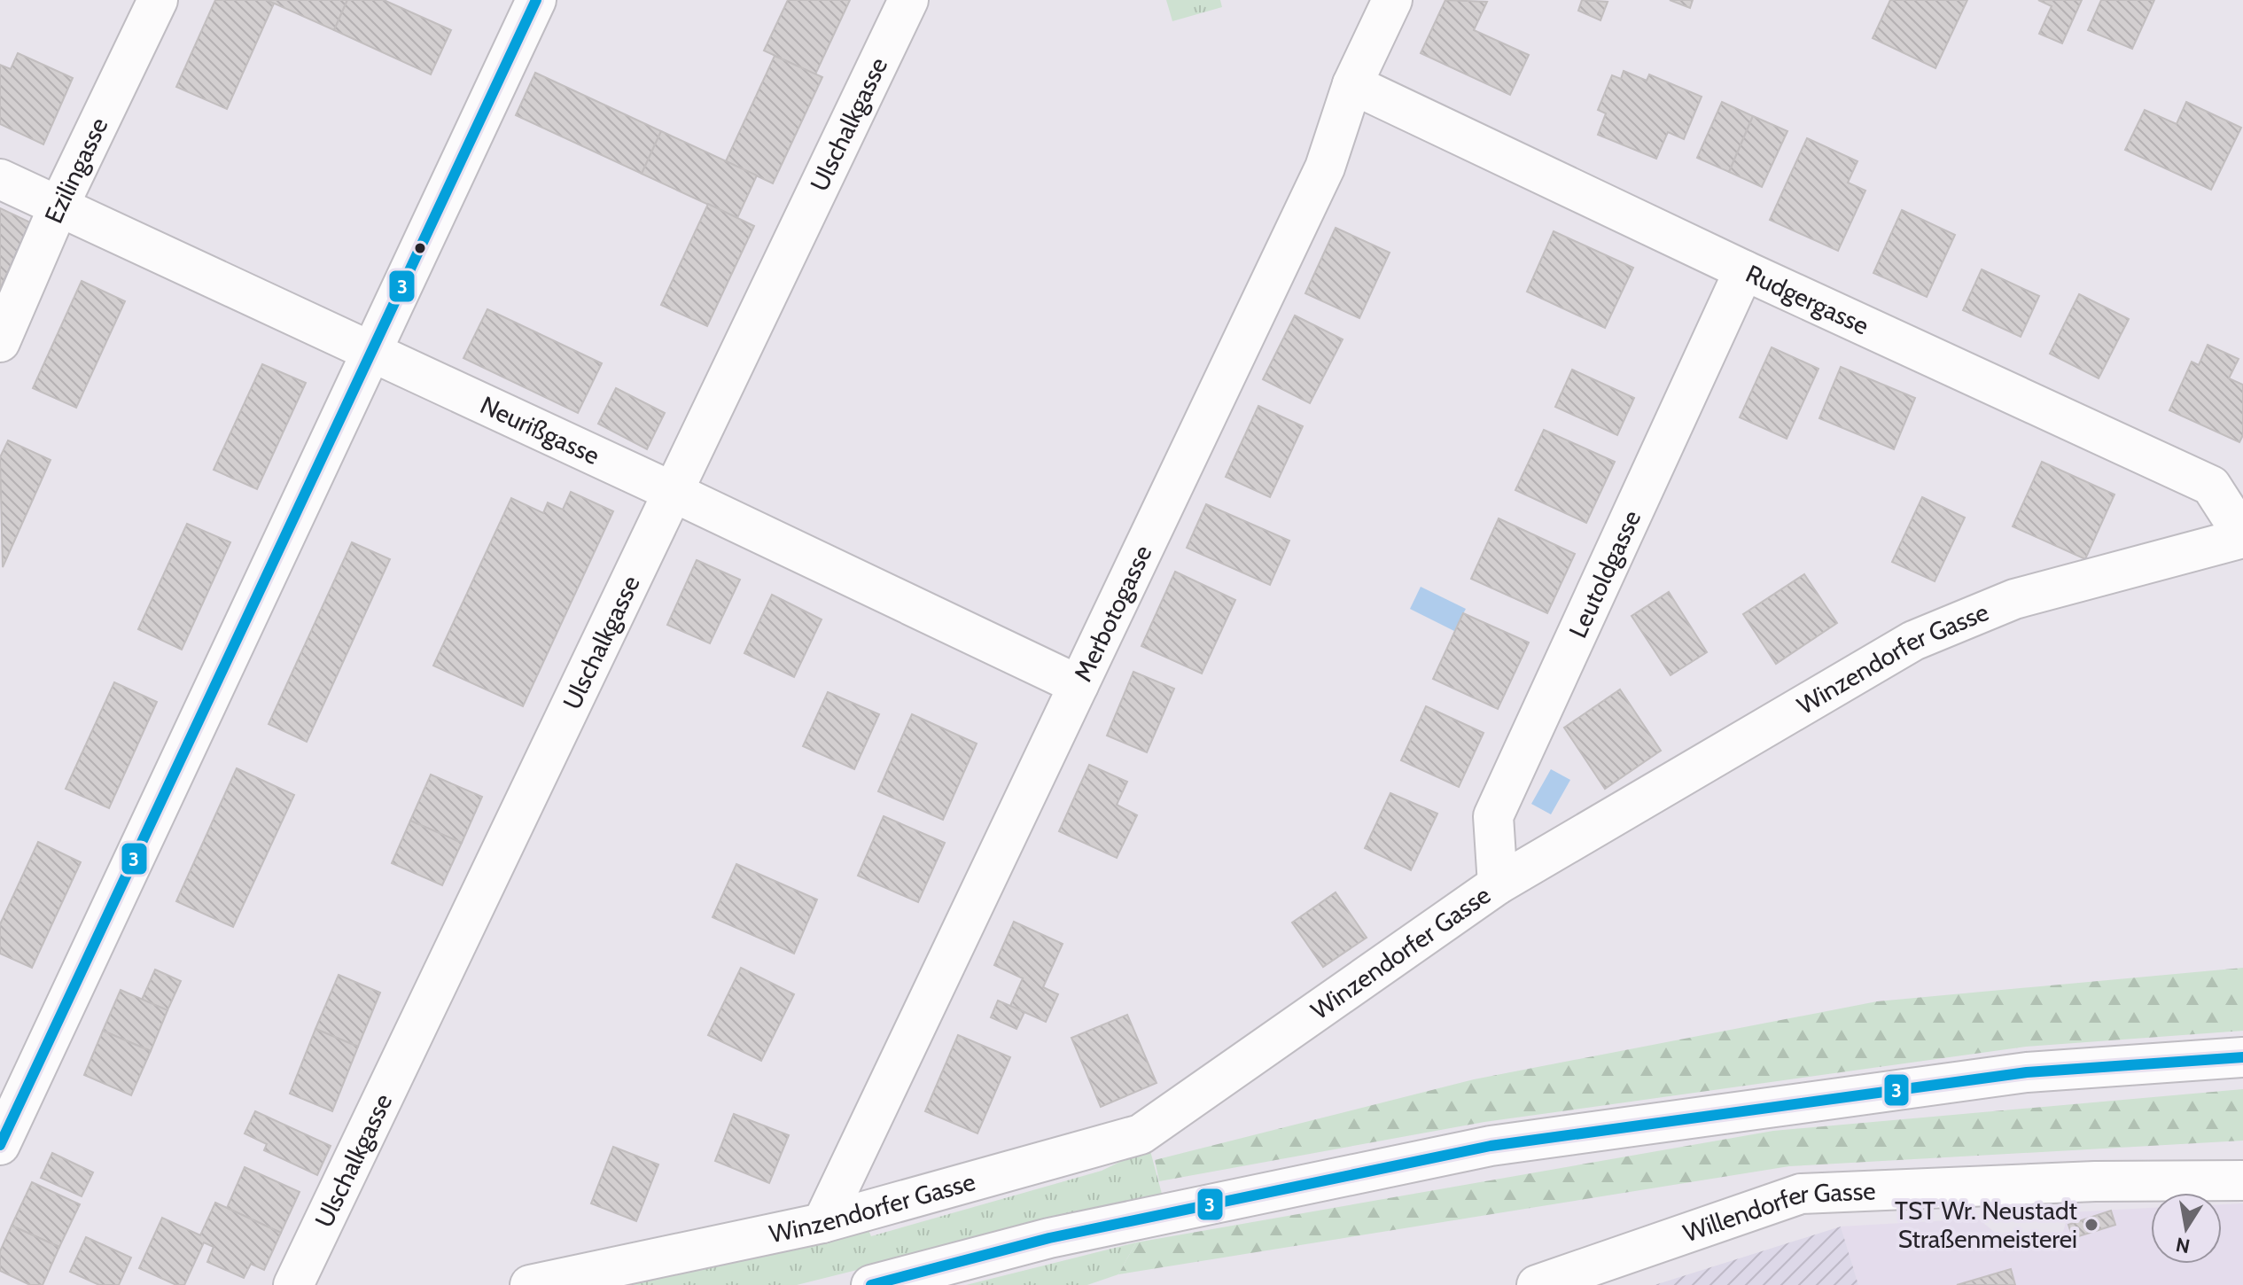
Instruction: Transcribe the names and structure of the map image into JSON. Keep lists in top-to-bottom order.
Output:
{
  "streets": {
    "street": [
      "Ulschalkgasse",
      "Ezilingasse",
      "Rudgergasse",
      "Neurißgasse",
      "Leutoldgasse",
      "Merbotogasse",
      "Winzendorfer Gasse",
      "Willendorfer Gasse"
    ]
  },
  "crossings": [
    ["Ulschalkgasse", "Neurißgasse"],
    ["Ezilingasse", "Neurißgasse"],
    ["Rudgergasse", "Leutoldgasse"],
    ["Rudgergasse", "Merbotogasse"],
    ["Rudgergasse", "Winzendorfer Gasse"],
    ["Neurißgasse", "Merbotogasse"],
    ["Leutoldgasse", "Winzendorfer Gasse"],
    ["Merbotogasse", "Winzendorfer Gasse"]
  ],
  "places": ["TST Wr. Neustadt Straßenmeisterei"],
  "lines": ["transit line 3"],
  "north": "bottom"
}
